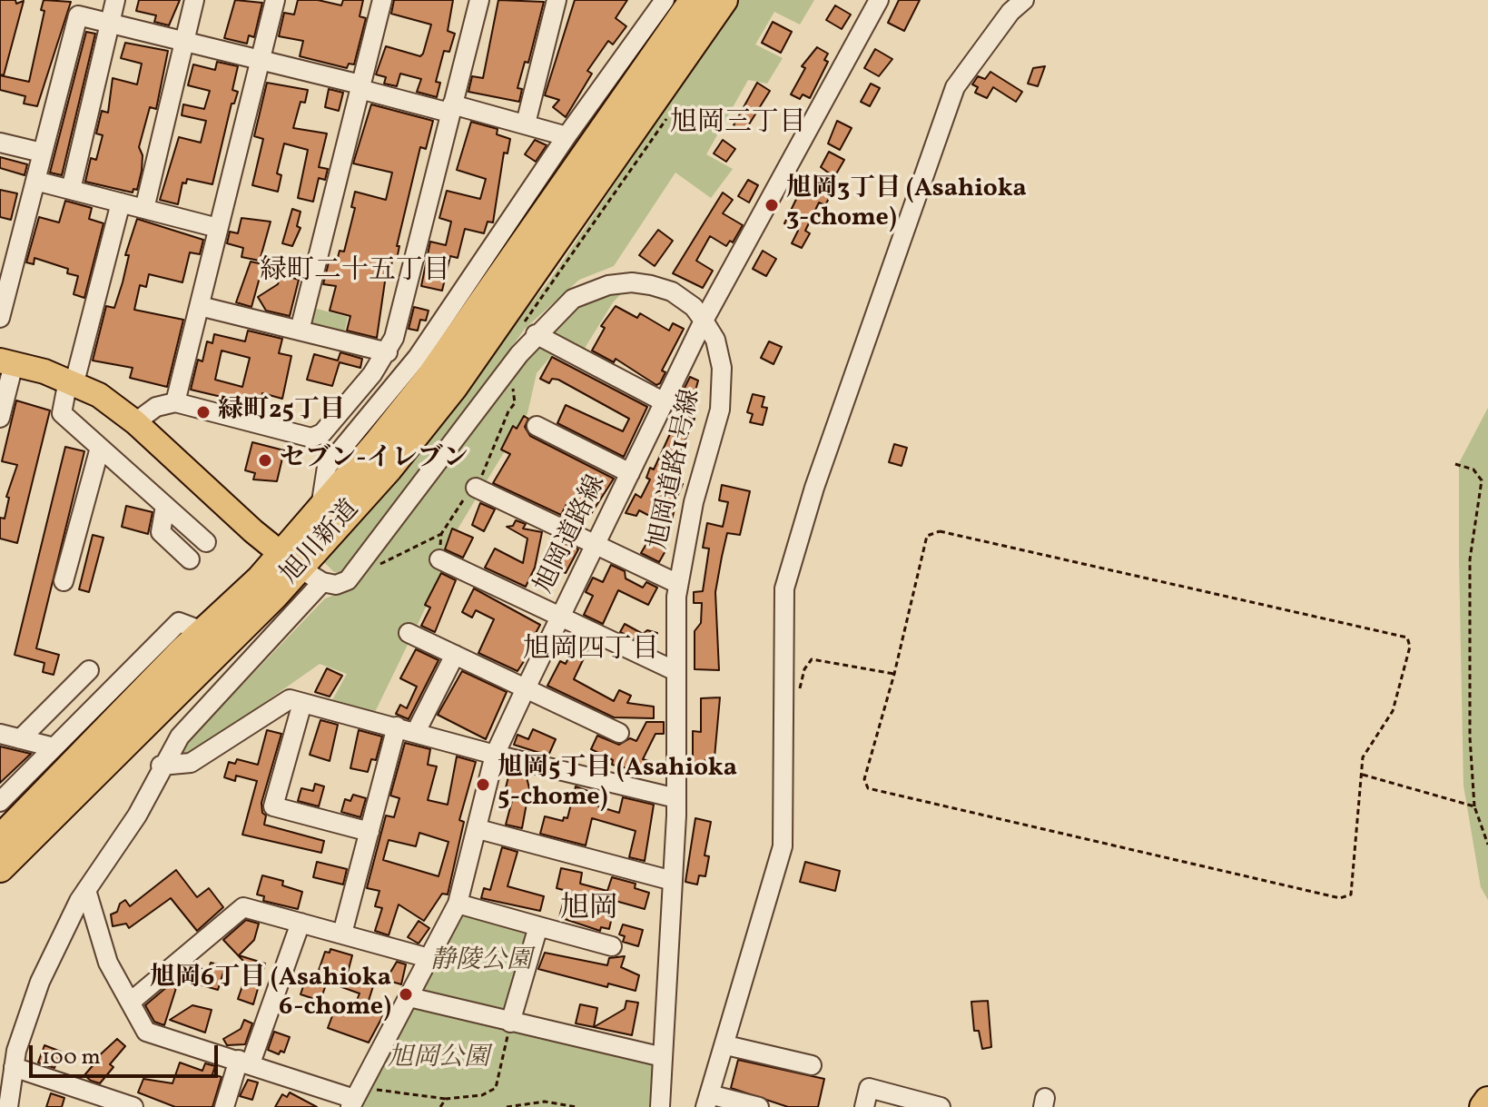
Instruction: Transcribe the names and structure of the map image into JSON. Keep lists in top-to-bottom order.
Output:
{
  "streets": {
    "highway": ["旭川新道"],
    "street": ["旭岡道路1号線", "旭岡道路線"]
  },
  "crossings": [
    ["旭岡道路1号線", "旭岡道路線"]
  ],
  "districts": [
    "旭岡三丁目",
    "緑町二十五丁目",
    "旭岡四丁目",
    "旭岡"
  ],
  "parks": ["静陵公園", "旭岡公園"],
  "places": [
    "旭岡3丁目 (Asahioka 3-chome)",
    "緑町25丁目",
    "セブン-イレブン",
    "旭岡5丁目 (Asahioka 5-chome)",
    "旭岡6丁目 (Asahioka 6-chome)"
  ],
  "scale_bar": "100 m"
}
